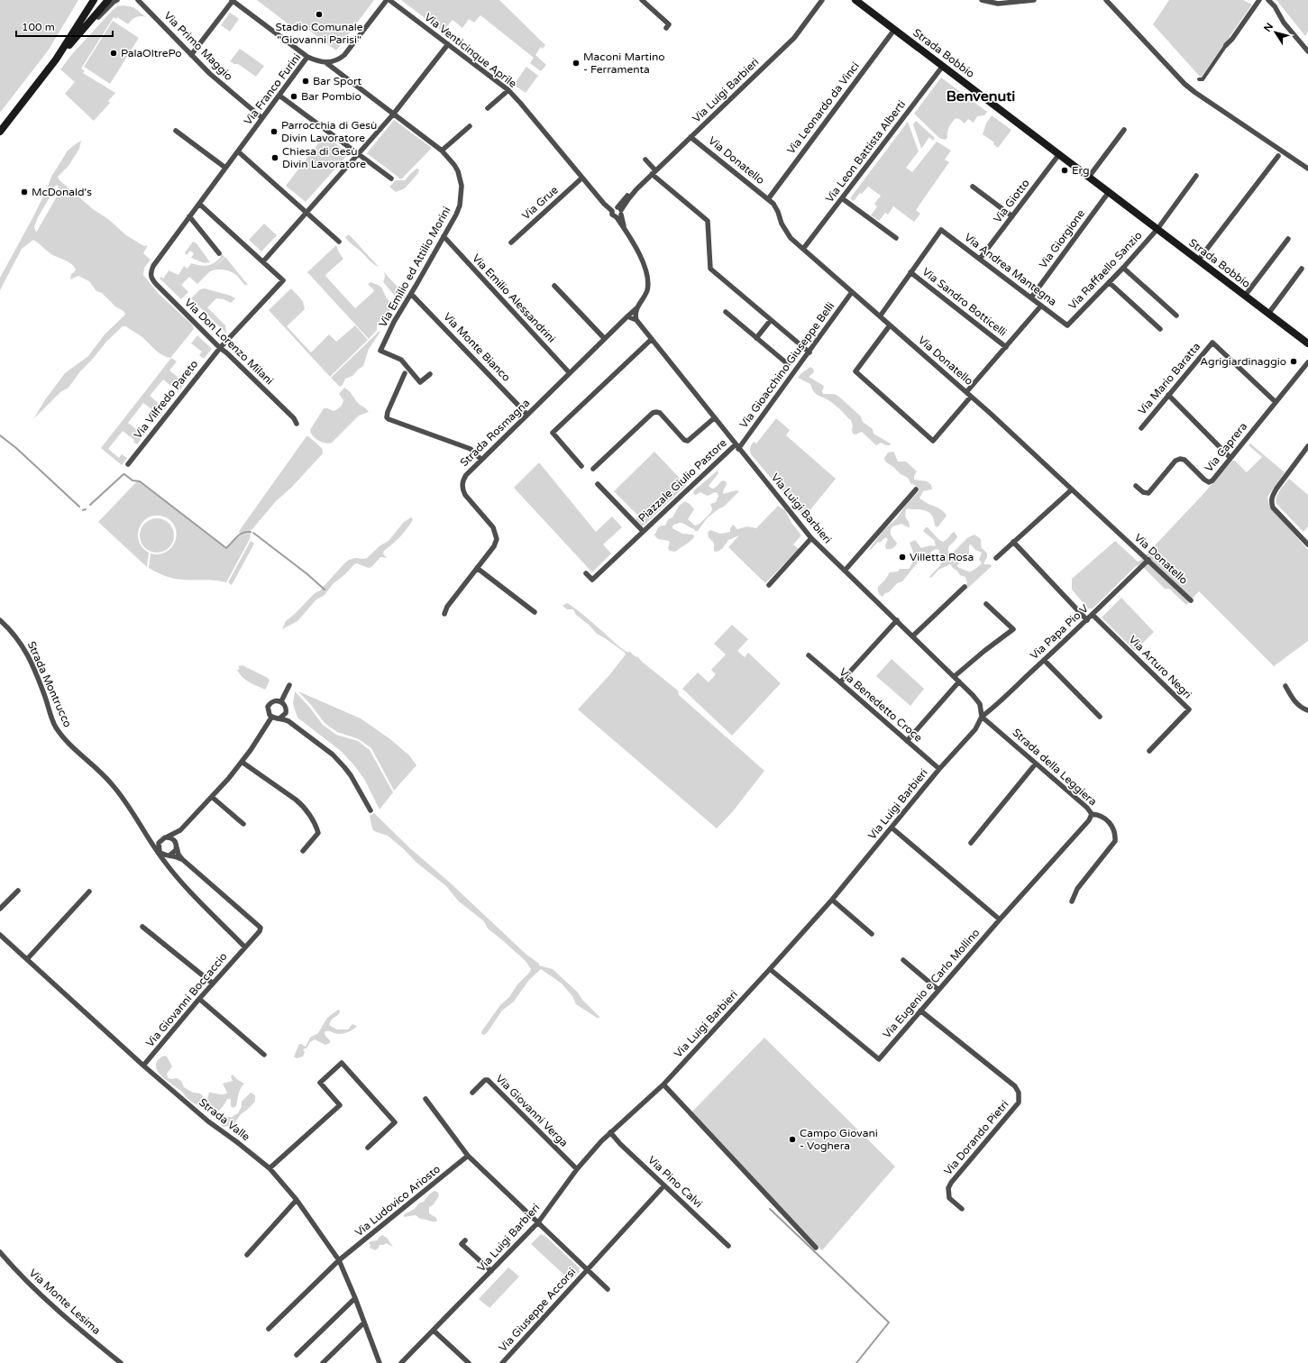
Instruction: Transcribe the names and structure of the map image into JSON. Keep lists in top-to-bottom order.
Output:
{
  "streets": {
    "main road": ["Strada Bobbio"],
    "street": [
      "Via Primo Maggio",
      "Via Venticinque Aprile",
      "Via Franco Furini",
      "Via Luigi Barbieri",
      "Via Leonardo da Vinci",
      "Via Leon Battista Alberti",
      "Via Donatello",
      "Via Giotto",
      "Via Grue",
      "Via Giorgione",
      "Via Emilio ed Attilio Morini",
      "Via Andrea Mantegna",
      "Via Raffaello Sanzio",
      "Via Emilio Alessandrini",
      "Via Sandro Botticelli",
      "Via Don Lorenzo Milani",
      "Via Monte Bianco",
      "Via Gioacchino Giuseppe Belli",
      "Via Mario Baratta",
      "Via Vilfredo Pareto",
      "Strada Rosmagna",
      "Via Caprera",
      "Piazzale Giulio Pastore",
      "Via Papa Pio V",
      "Via Arturo Negri",
      "Strada Montrucco",
      "Via Benedetto Croce",
      "Strada della Leggiera",
      "Via Eugenio e Carlo Mollino",
      "Via Giovanni Boccaccio",
      "Via Giovanni Verga",
      "Strada Valle",
      "Via Dorando Pietri",
      "Via Pino Calvi",
      "Via Ludovico Ariosto",
      "Via Monte Lesima",
      "Via Giuseppe Accorsi"
    ]
  },
  "crossings": [
    ["Via Primo Maggio", "Via Franco Furini"],
    ["Via Venticinque Aprile", "Via Luigi Barbieri"],
    ["Via Venticinque Aprile", "Via Grue"],
    ["Strada Bobbio", "Via Leonardo da Vinci"],
    ["Strada Bobbio", "Via Leon Battista Alberti"],
    ["Strada Bobbio", "Via Giotto"],
    ["Strada Bobbio", "Via Giorgione"],
    ["Strada Bobbio", "Via Raffaello Sanzio"],
    ["Via Franco Furini", "Via Emilio ed Attilio Morini"],
    ["Via Franco Furini", "Via Don Lorenzo Milani"],
    ["Via Luigi Barbieri", "Via Donatello"],
    ["Via Luigi Barbieri", "Via Gioacchino Giuseppe Belli"],
    ["Via Luigi Barbieri", "Piazzale Giulio Pastore"],
    ["Via Luigi Barbieri", "Via Papa Pio V"],
    ["Via Luigi Barbieri", "Via Benedetto Croce"],
    ["Via Luigi Barbieri", "Strada della Leggiera"],
    ["Via Luigi Barbieri", "Via Eugenio e Carlo Mollino"],
    ["Via Luigi Barbieri", "Via Giovanni Verga"],
    ["Via Luigi Barbieri", "Via Pino Calvi"],
    ["Via Leonardo da Vinci", "Via Donatello"],
    ["Via Leon Battista Alberti", "Via Donatello"],
    ["Via Donatello", "Via Gioacchino Giuseppe Belli"],
    ["Via Donatello", "Via Papa Pio V"],
    ["Via Giotto", "Via Andrea Mantegna"],
    ["Via Giorgione", "Via Andrea Mantegna"],
    ["Via Emilio ed Attilio Morini", "Via Emilio Alessandrini"],
    ["Via Emilio ed Attilio Morini", "Via Monte Bianco"],
    ["Via Andrea Mantegna", "Via Raffaello Sanzio"],
    ["Via Andrea Mantegna", "Via Sandro Botticelli"],
    ["Via Emilio Alessandrini", "Strada Rosmagna"],
    ["Via Don Lorenzo Milani", "Via Vilfredo Pareto"],
    ["Via Monte Bianco", "Strada Rosmagna"],
    ["Via Gioacchino Giuseppe Belli", "Piazzale Giulio Pastore"],
    ["Via Mario Baratta", "Via Caprera"],
    ["Via Papa Pio V", "Via Arturo Negri"],
    ["Via Papa Pio V", "Strada della Leggiera"],
    ["Strada Montrucco", "Via Giovanni Boccaccio"],
    ["Strada della Leggiera", "Via Eugenio e Carlo Mollino"],
    ["Via Eugenio e Carlo Mollino", "Via Dorando Pietri"],
    ["Via Giovanni Boccaccio", "Strada Valle"],
    ["Strada Valle", "Via Ludovico Ariosto"],
    ["Via Pino Calvi", "Via Giuseppe Accorsi"]
  ],
  "districts": ["Benvenuti"],
  "places": [
    "Stadio Comunale \"Giovanni Parisi\"",
    "PalaOltrePo",
    "Maconi Martino - Ferramenta",
    "Bar Sport",
    "Bar Pombio",
    "Parrocchia di Gesù Divin Lavoratore",
    "Chiesa di Gesù Divin Lavoratore",
    "Erg",
    "McDonald's",
    "Agrigiardinaggio",
    "Villetta Rosa",
    "Campo Giovani - Voghera"
  ],
  "scale_bar": "100 m",
  "north": "top left"
}
